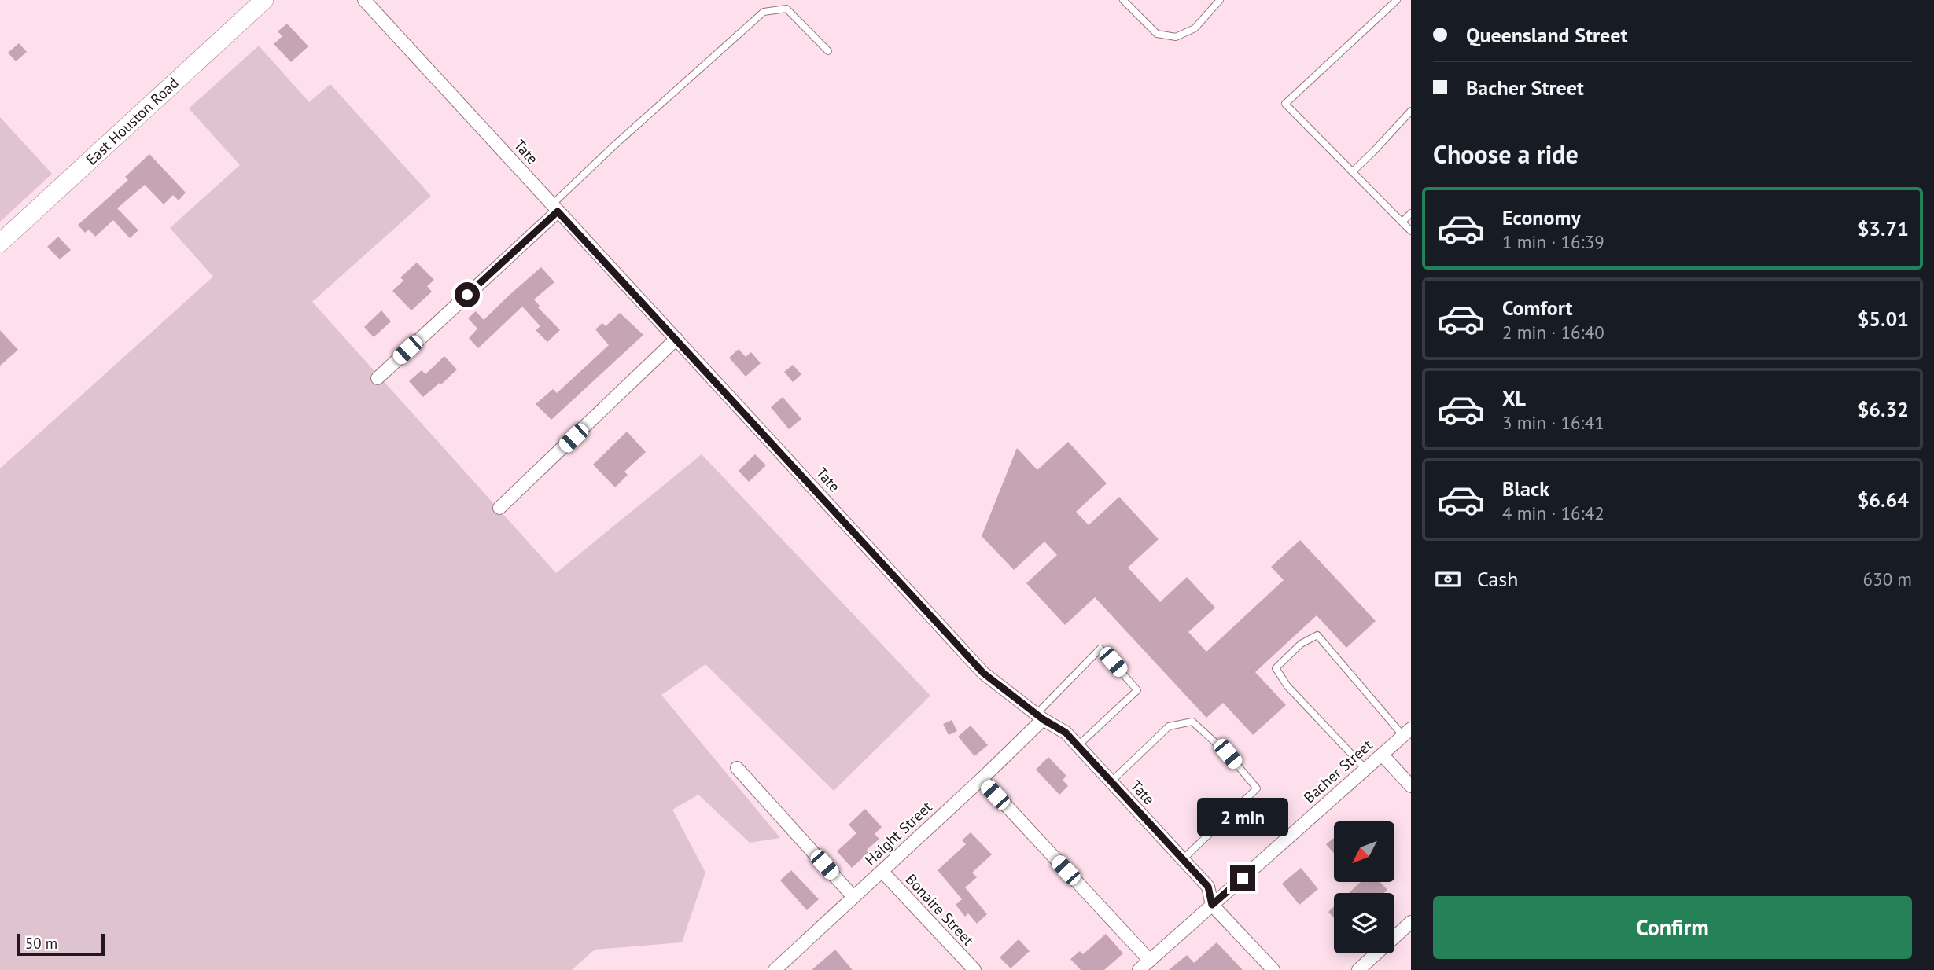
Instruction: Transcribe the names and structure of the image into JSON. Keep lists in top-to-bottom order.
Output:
{
  "streets": {
    "street": [
      "East Houston Road",
      "Tate",
      "Bacher Street",
      "Haight Street",
      "Bonaire Street"
    ]
  },
  "crossings": [
    ["Tate", "Bacher Street"],
    ["Tate", "Haight Street"],
    ["Haight Street", "Bonaire Street"]
  ],
  "scale_bar": "50 m",
  "north": "bottom left",
  "page": {
    "banner": ["Queensland Street", "Bacher Street"],
    "heading": "Choose a ride",
    "list": [
      {
        "name": "Economy",
        "note": "1 min · 16:39",
        "value": "$3.71"
      },
      {
        "name": "Comfort",
        "note": "2 min · 16:40",
        "value": "$5.01"
      },
      {
        "name": "XL",
        "note": "3 min · 16:41",
        "value": "$6.32"
      },
      {
        "name": "Black",
        "note": "4 min · 16:42",
        "value": "$6.64"
      }
    ],
    "pay": ["Cash", "630 m"],
    "bubble": "2 min",
    "buttons": "Confirm",
    "scale": "50 m"
  }
}
